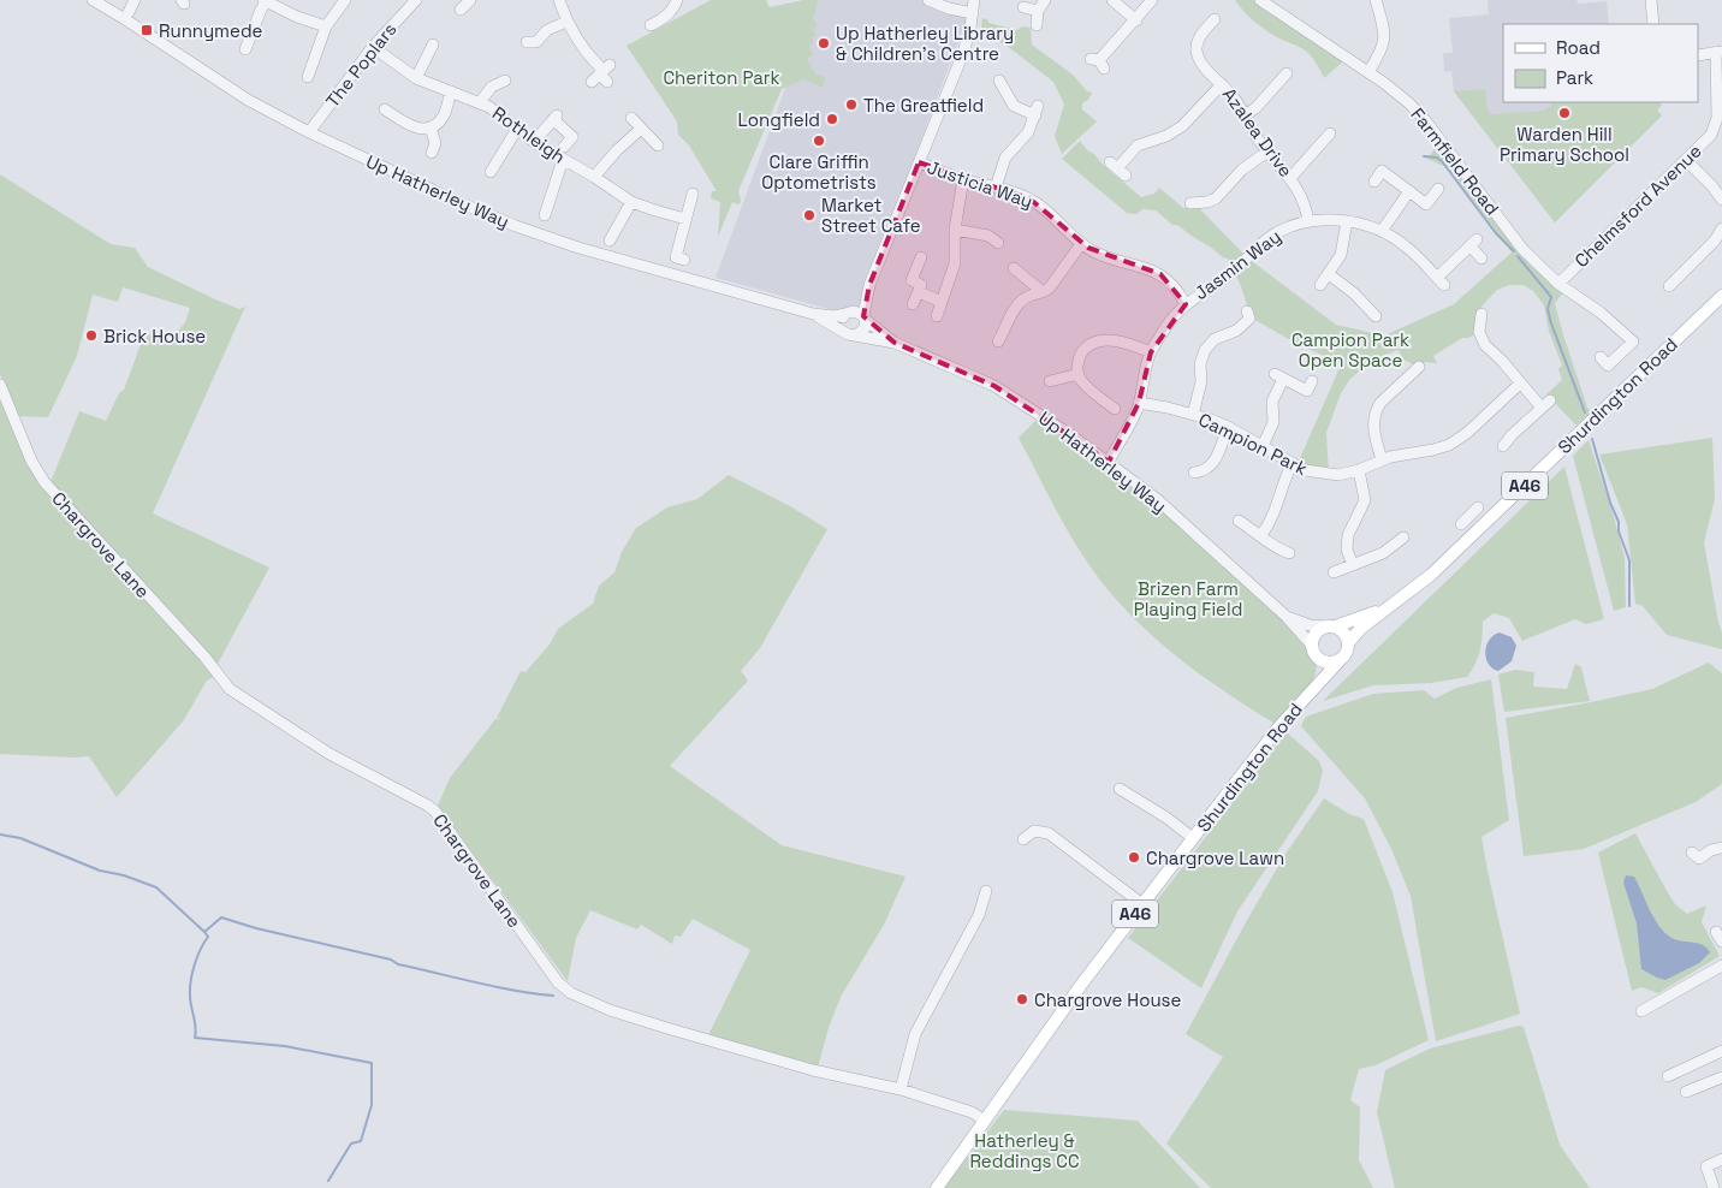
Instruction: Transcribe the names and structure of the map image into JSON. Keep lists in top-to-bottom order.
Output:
{
  "streets": {
    "main road": ["Shurdington Road", "A46"],
    "street": [
      "The Poplars",
      "Azalea Drive",
      "Rothleigh",
      "Farmfield Road",
      "Justicia Way",
      "Up Hatherley Way",
      "Chelmsford Avenue",
      "Jasmin Way",
      "Campion Park",
      "Chargrove Lane"
    ]
  },
  "crossings": [
    ["The Poplars", "Rothleigh"],
    ["The Poplars", "Up Hatherley Way"],
    ["Azalea Drive", "Jasmin Way"],
    ["Farmfield Road", "Chelmsford Avenue"],
    ["Justicia Way", "Jasmin Way"],
    ["Up Hatherley Way", "Jasmin Way"],
    ["Up Hatherley Way", "Shurdington Road"],
    ["Jasmin Way", "Campion Park"],
    ["Shurdington Road", "Chargrove Lane"]
  ],
  "parks": [
    "Cheriton Park",
    "Campion Park Open Space",
    "Brizen Farm Playing Field",
    "Hatherley & Reddings CC"
  ],
  "places": {
    "transit": ["Runnymede"],
    "other": [
      "Up Hatherley Library & Children's Centre",
      "The Greatfield",
      "Warden Hill Primary School",
      "Longfield",
      "Clare Griffin Optometrists",
      "Market Street Cafe",
      "Brick House",
      "Chargrove Lawn",
      "Chargrove House"
    ]
  },
  "legend": ["Road", "Park"]
}
